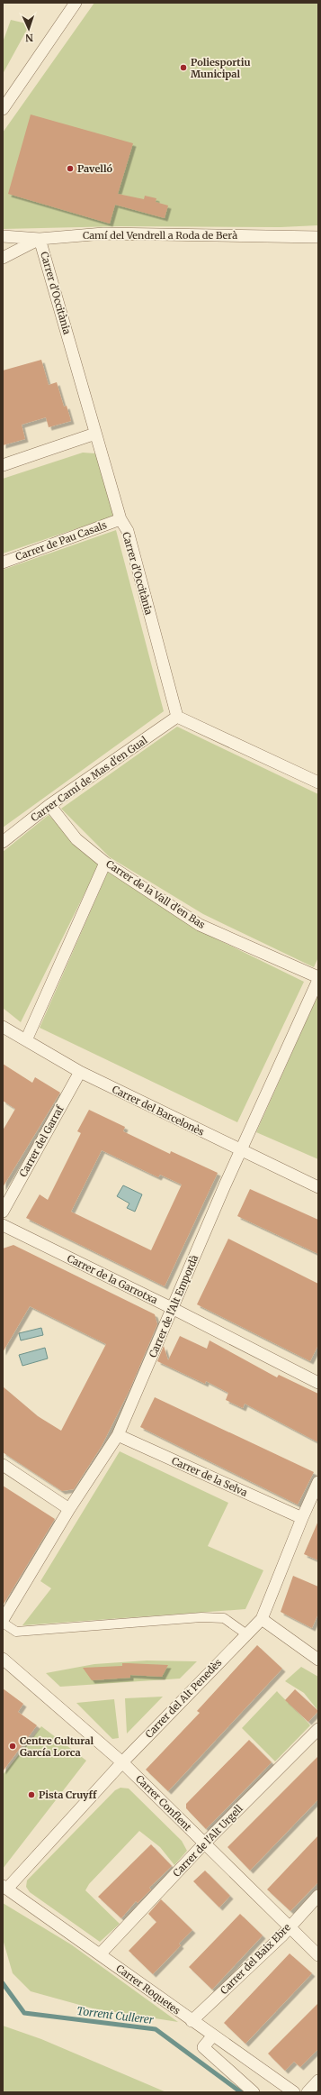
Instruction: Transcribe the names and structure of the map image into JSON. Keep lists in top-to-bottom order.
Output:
{
  "streets": {
    "street": [
      "Camí del Vendrell a Roda de Berà",
      "Carrer d'Occitània",
      "Carrer de Pau Casals",
      "Carrer Camí de Mas d'en Gual",
      "Carrer de la Vall d'en Bas",
      "Carrer del Barcelonès",
      "Carrer del Garraf",
      "Carrer de la Garrotxa",
      "Carrer de l'Alt Empordà",
      "Carrer de la Selva",
      "Carrer del Alt Penedès",
      "Carrer Conflent",
      "Carrer de l'Alt Urgell",
      "Carrer del Baix Ebre",
      "Carrer Roquetes"
    ]
  },
  "crossings": [
    ["Camí del Vendrell a Roda de Berà", "Carrer d'Occitània"],
    ["Carrer d'Occitània", "Carrer de Pau Casals"],
    ["Carrer d'Occitània", "Carrer Camí de Mas d'en Gual"],
    ["Carrer Camí de Mas d'en Gual", "Carrer de la Vall d'en Bas"],
    ["Carrer de la Vall d'en Bas", "Carrer de l'Alt Empordà"],
    ["Carrer del Barcelonès", "Carrer del Garraf"],
    ["Carrer del Barcelonès", "Carrer de l'Alt Empordà"],
    ["Carrer de la Garrotxa", "Carrer de l'Alt Empordà"],
    ["Carrer de l'Alt Empordà", "Carrer de la Selva"],
    ["Carrer de la Selva", "Carrer del Alt Penedès"],
    ["Carrer del Alt Penedès", "Carrer Conflent"],
    ["Carrer del Alt Penedès", "Carrer Roquetes"],
    ["Carrer Conflent", "Carrer de l'Alt Urgell"],
    ["Carrer Conflent", "Carrer del Baix Ebre"],
    ["Carrer de l'Alt Urgell", "Carrer Roquetes"],
    ["Carrer del Baix Ebre", "Carrer Roquetes"]
  ],
  "water": ["Torrent Cullerer"],
  "places": [
    "Poliesportiu Municipal",
    "Pavelló",
    "Centre Cultural García Lorca",
    "Pista Cruyff"
  ],
  "north": "bottom"
}
